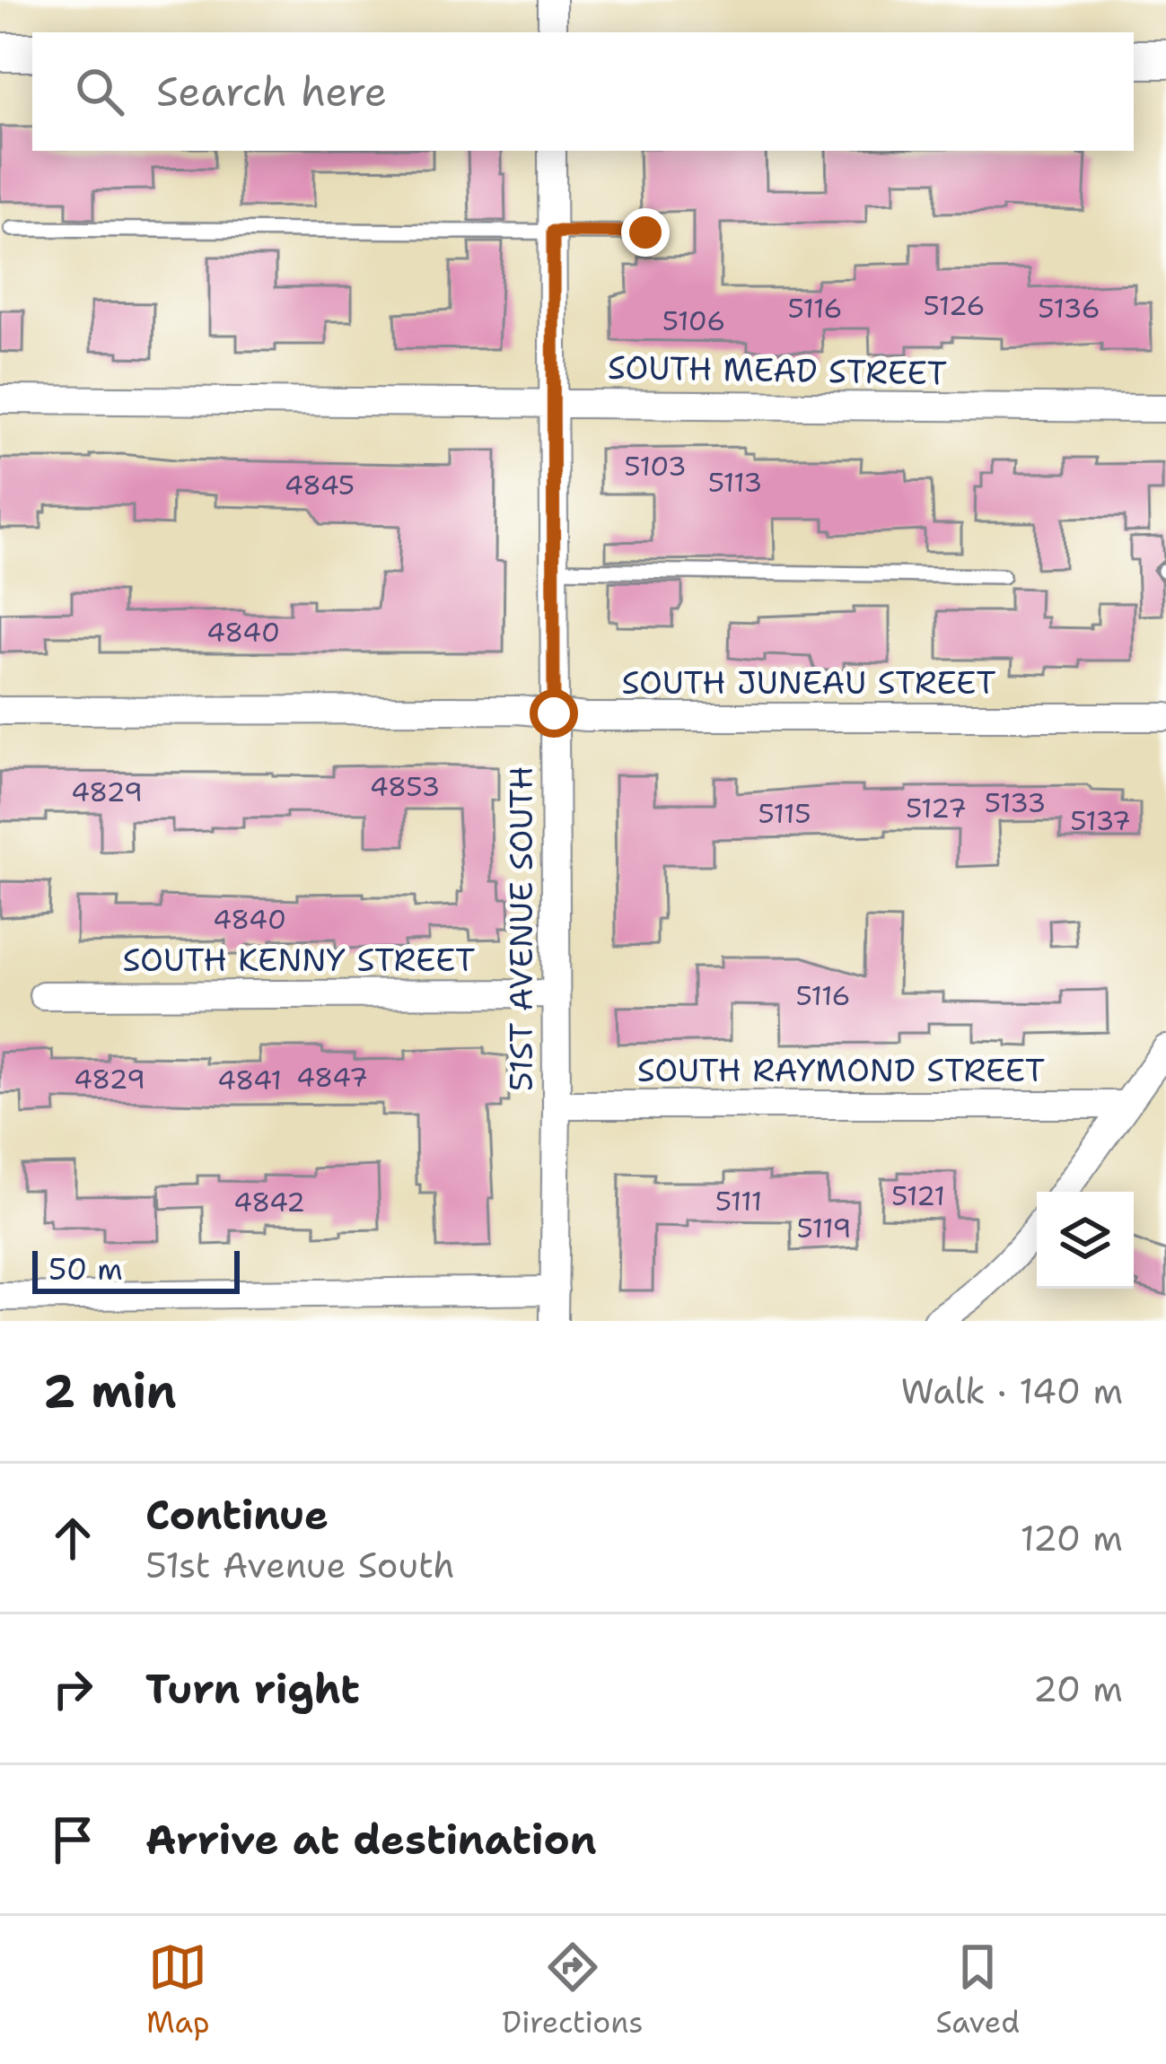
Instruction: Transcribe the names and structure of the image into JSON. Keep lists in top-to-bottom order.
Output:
{
  "streets": {
    "street": [
      "SOUTH MEAD STREET",
      "SOUTH JUNEAU STREET",
      "51ST AVENUE SOUTH",
      "SOUTH KENNY STREET",
      "SOUTH RAYMOND STREET"
    ]
  },
  "crossings": [
    ["SOUTH MEAD STREET", "51ST AVENUE SOUTH"],
    ["SOUTH JUNEAU STREET", "51ST AVENUE SOUTH"],
    ["51ST AVENUE SOUTH", "SOUTH KENNY STREET"],
    ["51ST AVENUE SOUTH", "SOUTH RAYMOND STREET"]
  ],
  "house_numbers": [
    "5126",
    "5116",
    "5136",
    "5106",
    "5103",
    "5113",
    "4845",
    "4840",
    "4853",
    "4829",
    "5133",
    "5127",
    "5115",
    "5137",
    "4840",
    "5116",
    "4847",
    "4829",
    "4841",
    "5121",
    "5111",
    "4842",
    "5119"
  ],
  "scale_bar": "50 m",
  "page": {
    "search": "Search here",
    "scale": "50 m",
    "heading": ["2 min", "Walk · 140 m"],
    "list": [
      ["Continue", "51st Avenue South", "120 m"],
      ["Turn right", "20 m"],
      "Arrive at destination"
    ],
    "nav": ["Map", "Directions", "Saved"]
  }
}
